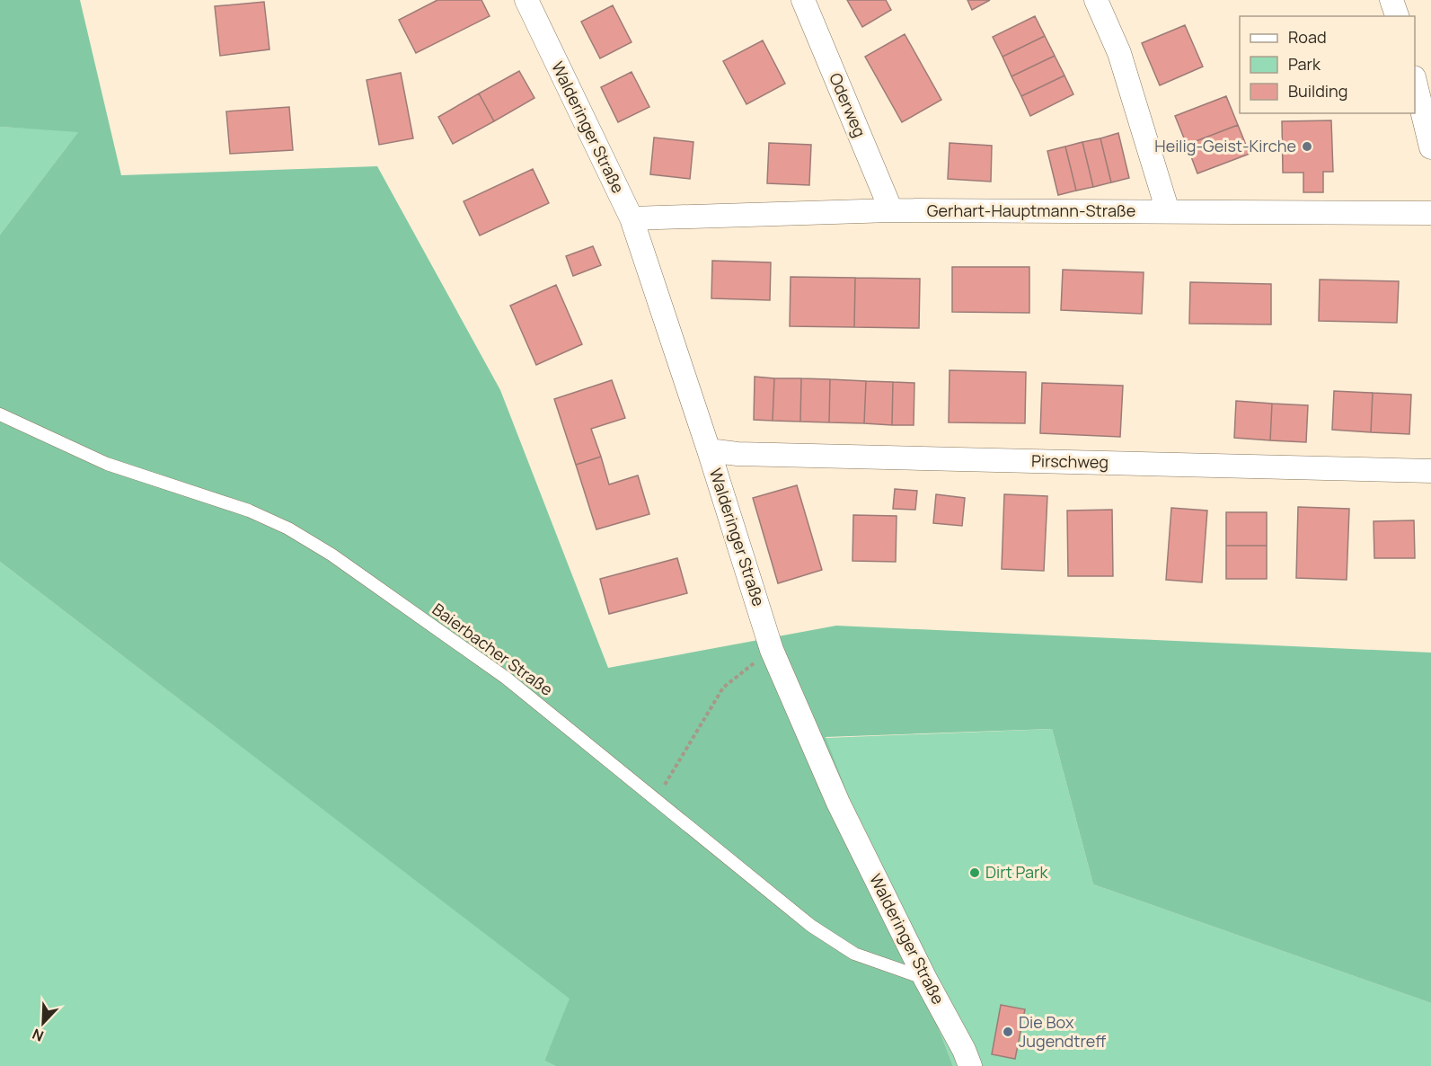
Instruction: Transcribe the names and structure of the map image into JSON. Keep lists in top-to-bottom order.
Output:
{
  "streets": {
    "street": [
      "Oderweg",
      "Walderinger Straße",
      "Gerhart-Hauptmann-Straße",
      "Pirschweg"
    ],
    "lane": ["Baierbacher Straße"]
  },
  "crossings": [
    ["Oderweg", "Gerhart-Hauptmann-Straße"],
    ["Walderinger Straße", "Gerhart-Hauptmann-Straße"],
    ["Walderinger Straße", "Pirschweg"],
    ["Walderinger Straße", "Baierbacher Straße"]
  ],
  "places": ["Heilig-Geist-Kirche", "Dirt Park", "Die Box Jugendtreff"],
  "legend": ["Road", "Park", "Building"],
  "north": "bottom left"
}
